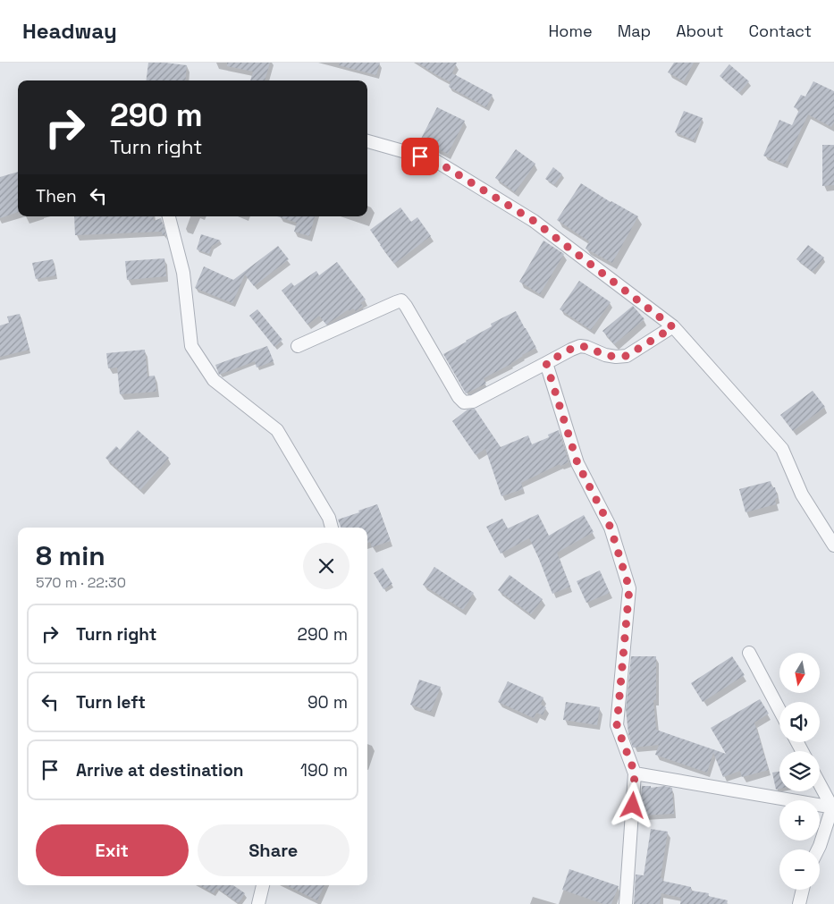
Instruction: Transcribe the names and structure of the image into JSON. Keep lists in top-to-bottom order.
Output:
{
  "north": "bottom",
  "page": {
    "header": "Headway",
    "nav": [
      "Home",
      "Map",
      "About",
      "Contact"
    ],
    "turn": ["290 m", "Turn right"],
    "then": "Then",
    "heading": ["8 min", "570 m · 22:30"],
    "list": [
      {
        "name": "Turn right",
        "value": "290 m"
      },
      {
        "name": "Turn left",
        "value": "90 m"
      },
      {
        "name": "Arrive at destination",
        "value": "190 m"
      }
    ],
    "map_buttons": ["+", "−"],
    "buttons": ["Exit", "Share"]
  }
}
